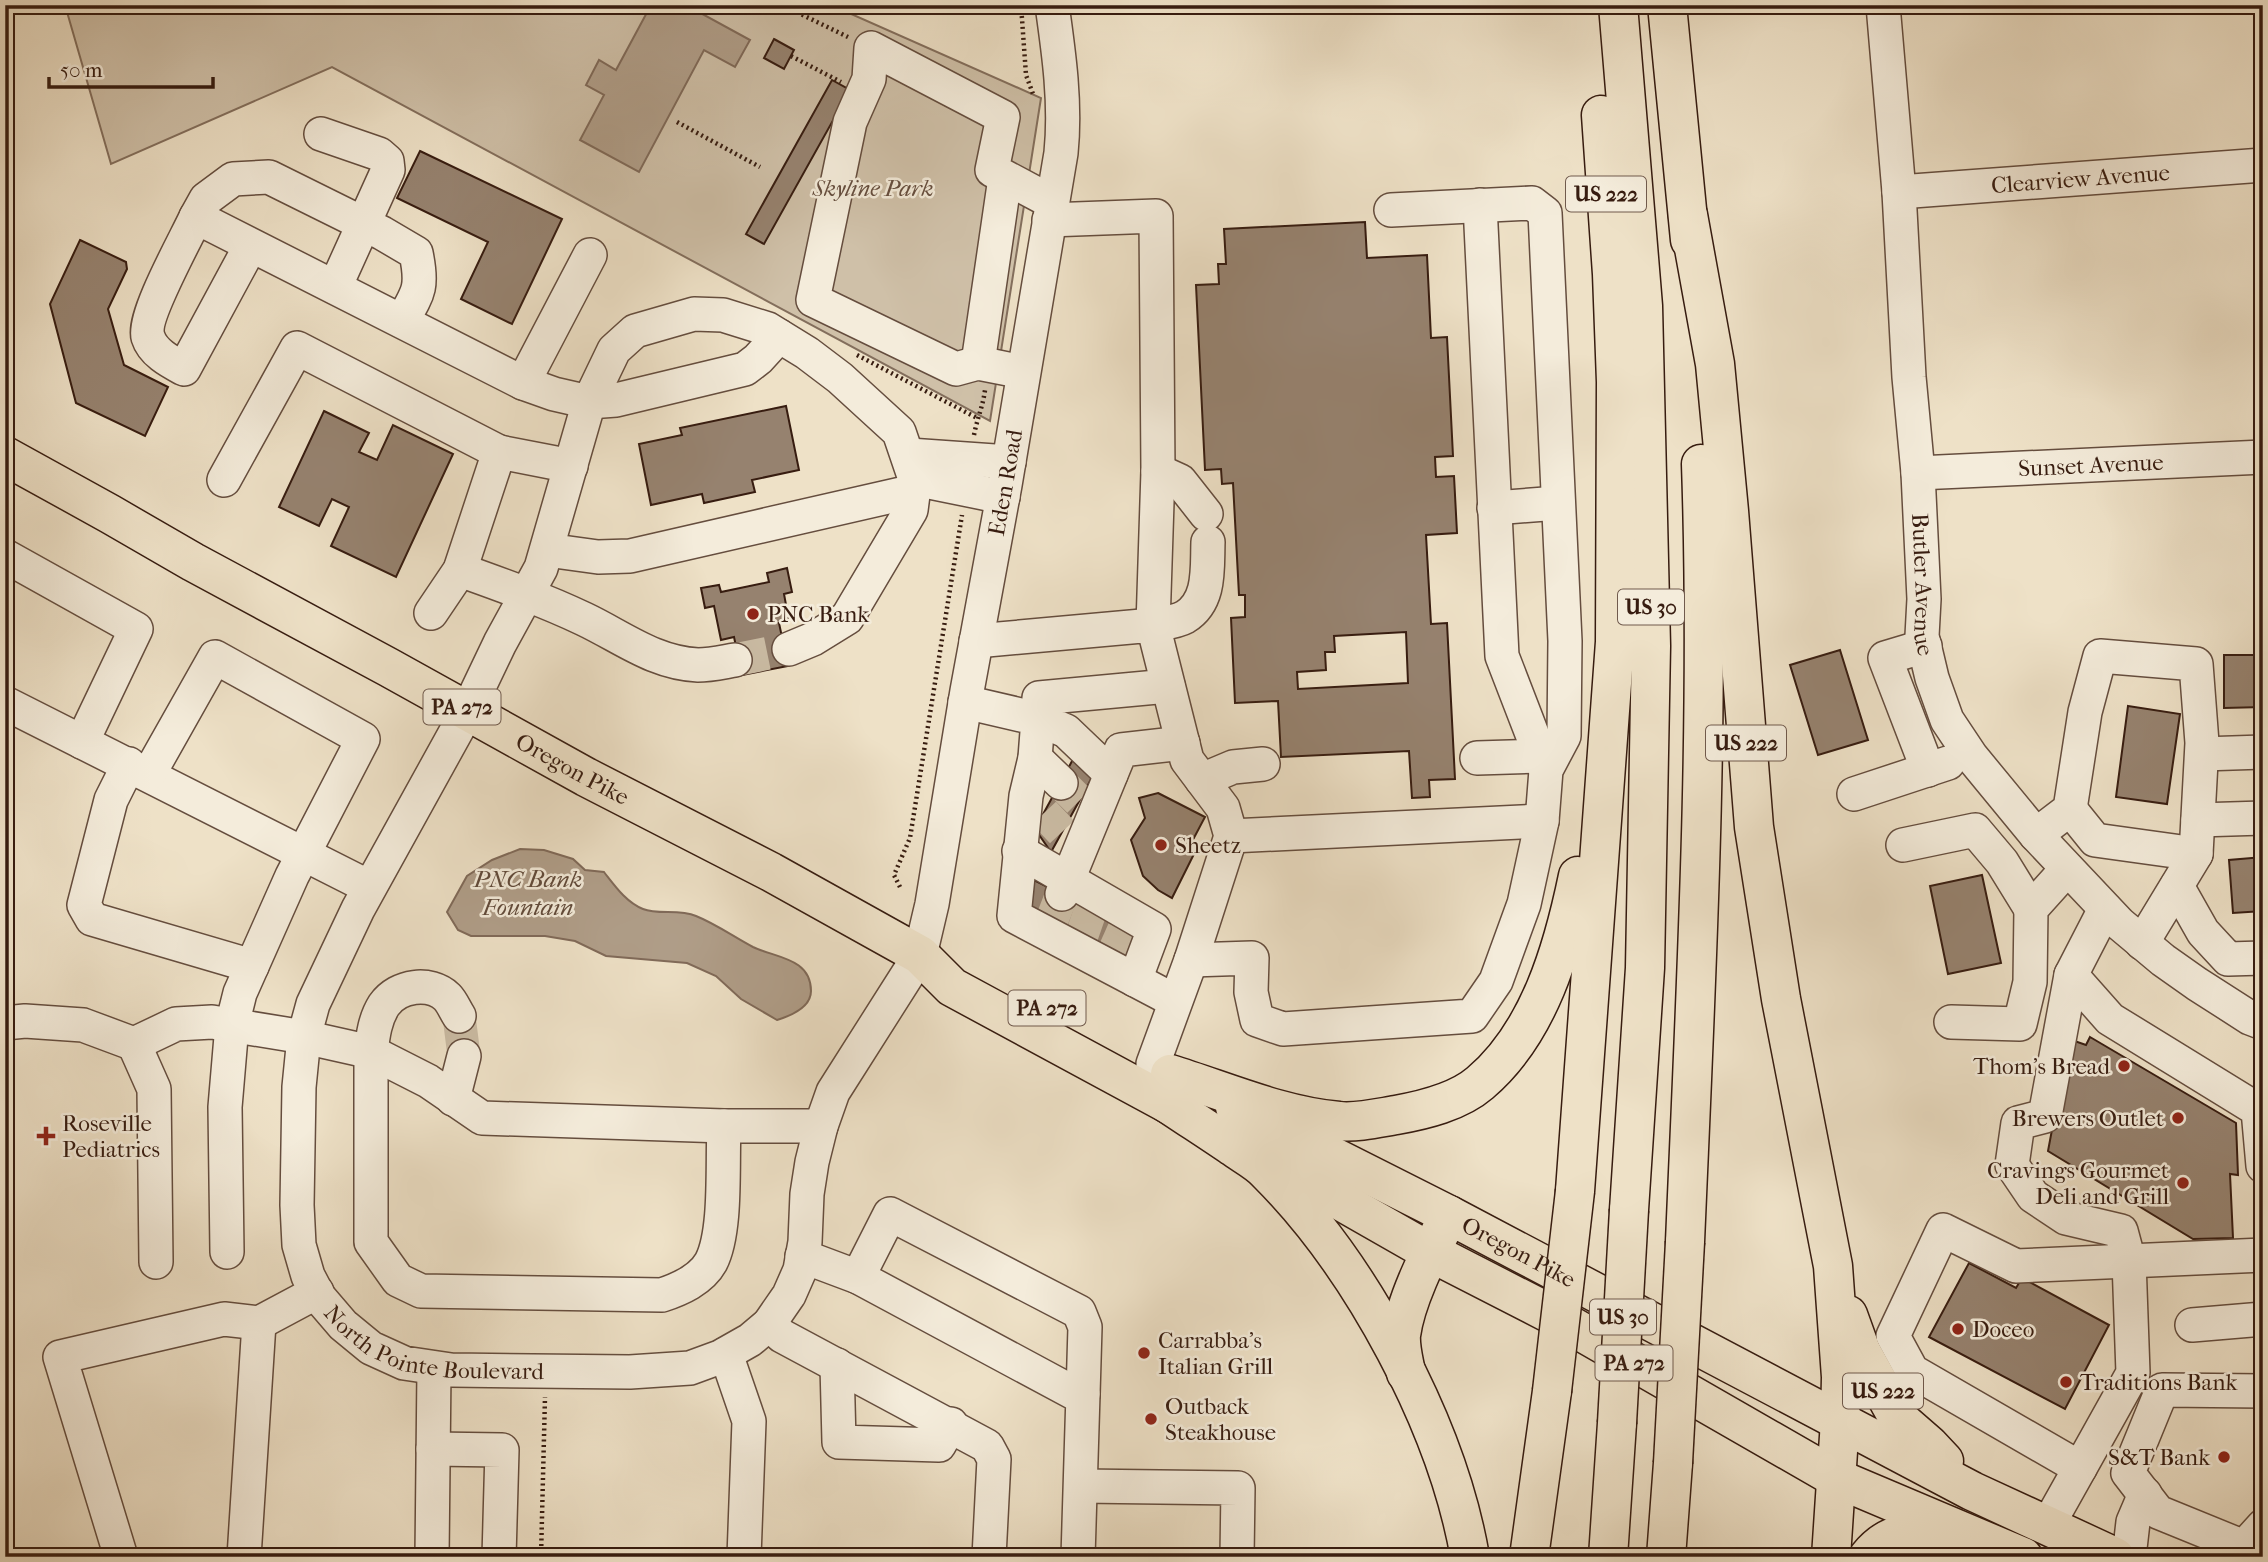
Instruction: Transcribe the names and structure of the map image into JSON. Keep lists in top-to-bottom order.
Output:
{
  "streets": {
    "main road": [
      "US 222",
      "US 30",
      "PA 272",
      "Oregon Pike"
    ],
    "street": [
      "Clearview Avenue",
      "Sunset Avenue",
      "Eden Road",
      "Butler Avenue",
      "North Pointe Boulevard"
    ]
  },
  "crossings": [
    ["Clearview Avenue", "Butler Avenue"],
    ["US 222", "US 30"],
    ["US 222", "Oregon Pike"],
    ["Sunset Avenue", "Butler Avenue"],
    ["Eden Road", "Oregon Pike"],
    ["Eden Road", "North Pointe Boulevard"],
    ["Oregon Pike", "North Pointe Boulevard"]
  ],
  "water": ["PNC Bank Fountain"],
  "parks": ["Skyline Park"],
  "places": {
    "other": [
      "PNC Bank",
      "Sheetz",
      "Thom's Bread",
      "Brewers Outlet",
      "Cravings Gourmet Deli and Grill",
      "Doceo",
      "Carrabba's Italian Grill",
      "Traditions Bank",
      "Outback Steakhouse",
      "S&T Bank"
    ],
    "health": ["Roseville Pediatrics"]
  },
  "scale_bar": "50 m"
}
